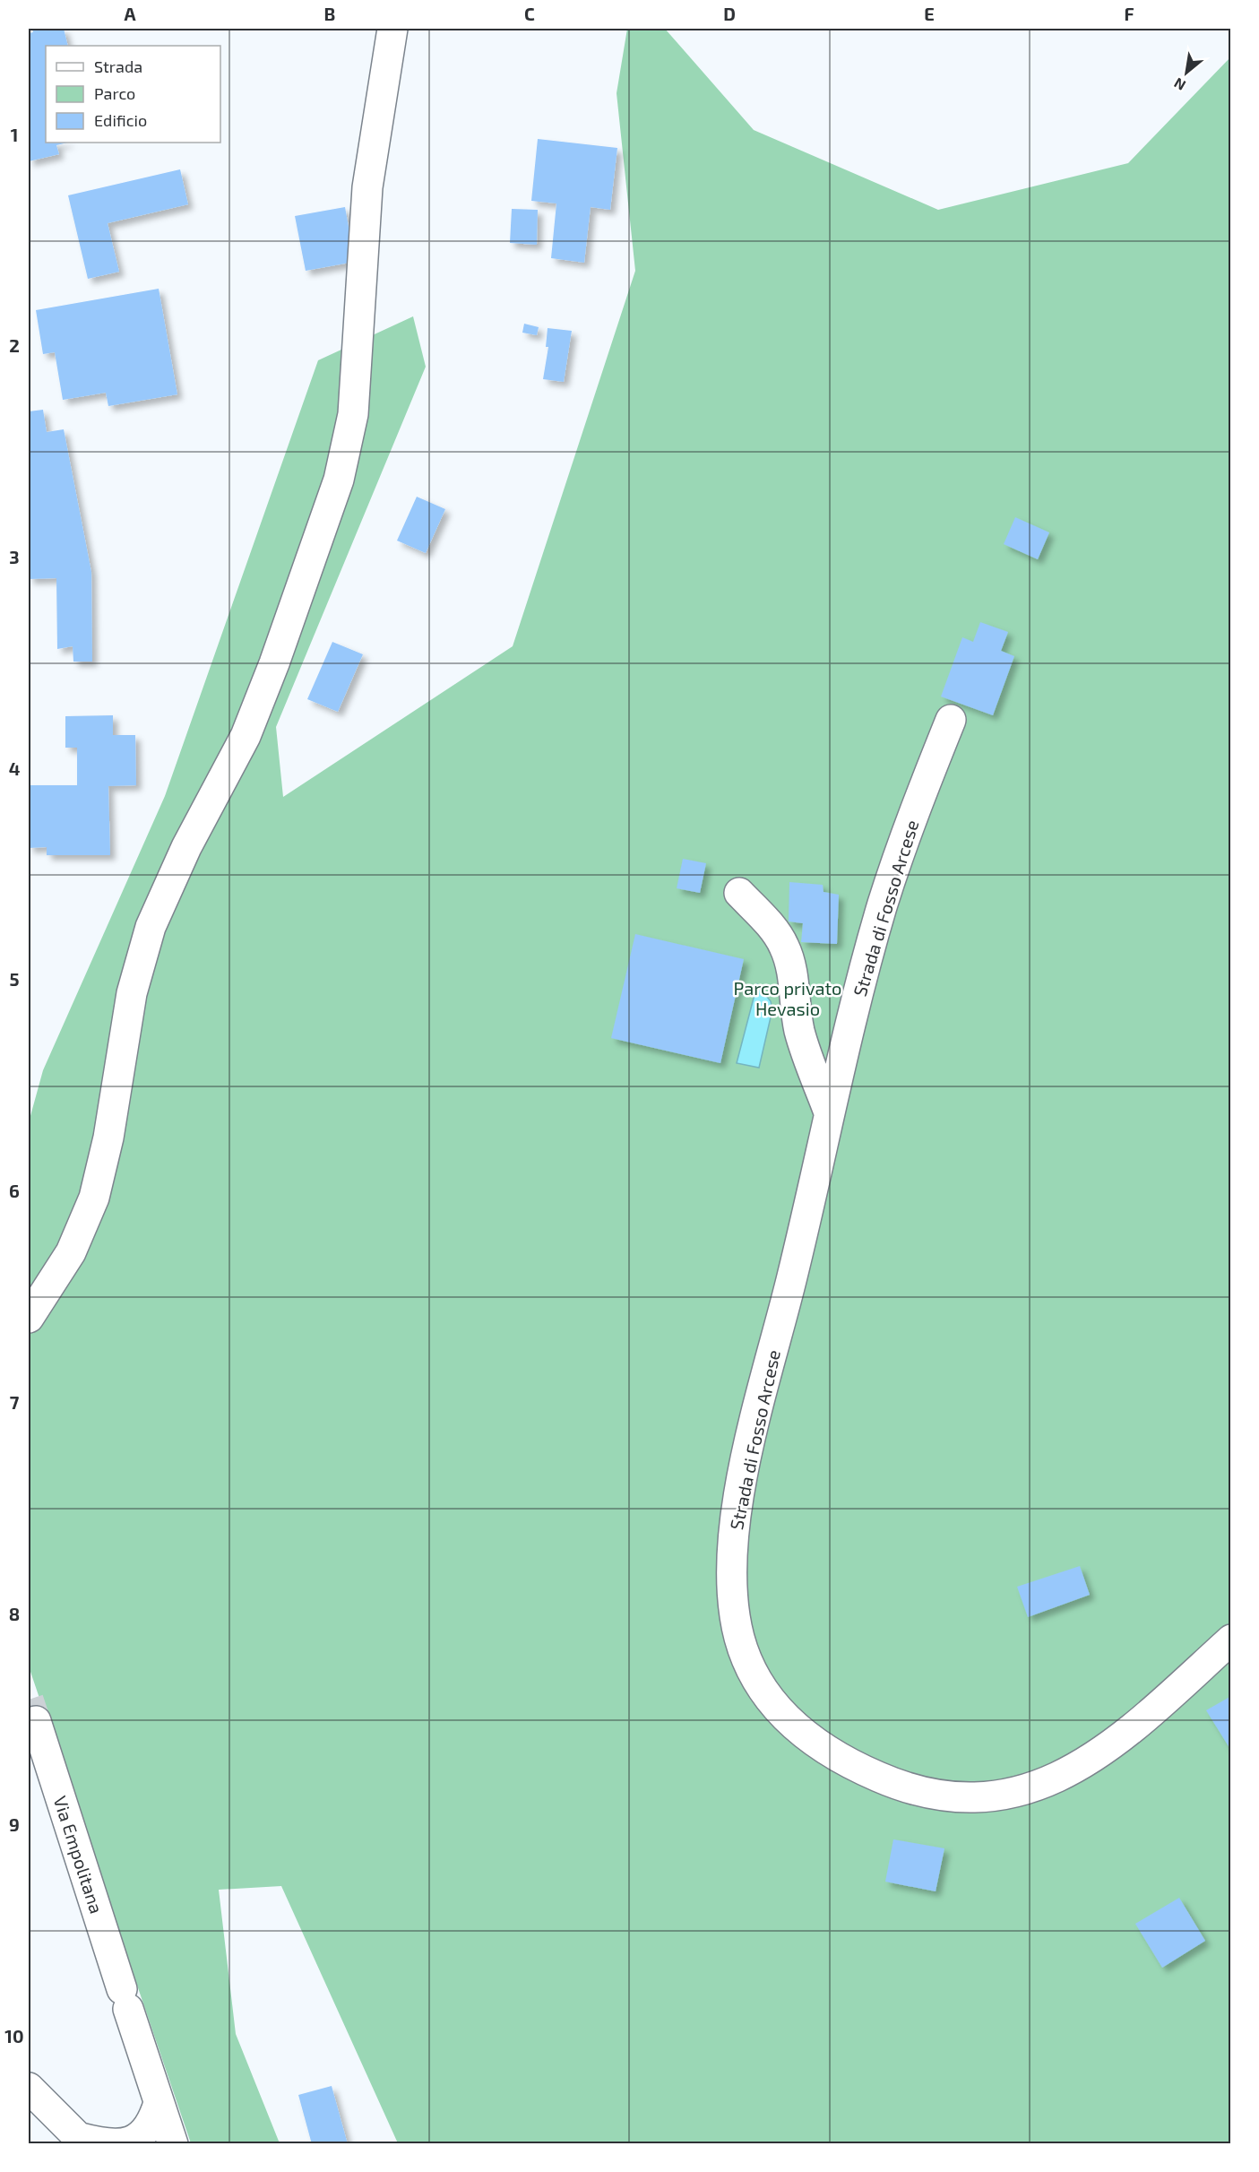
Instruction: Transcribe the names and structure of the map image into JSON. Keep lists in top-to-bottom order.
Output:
{
  "streets": {
    "street": ["Strada di Fosso Arcese", "Via Empolitana"]
  },
  "parks": ["Parco privato Hevasio"],
  "legend": ["Strada", "Parco", "Edificio"],
  "north": "bottom left",
  "grid": {
    "columns": [
      "A",
      "B",
      "C",
      "D",
      "E",
      "F"
    ],
    "rows": [
      "1",
      "2",
      "3",
      "4",
      "5",
      "6",
      "7",
      "8",
      "9",
      "10"
    ]
  }
}
